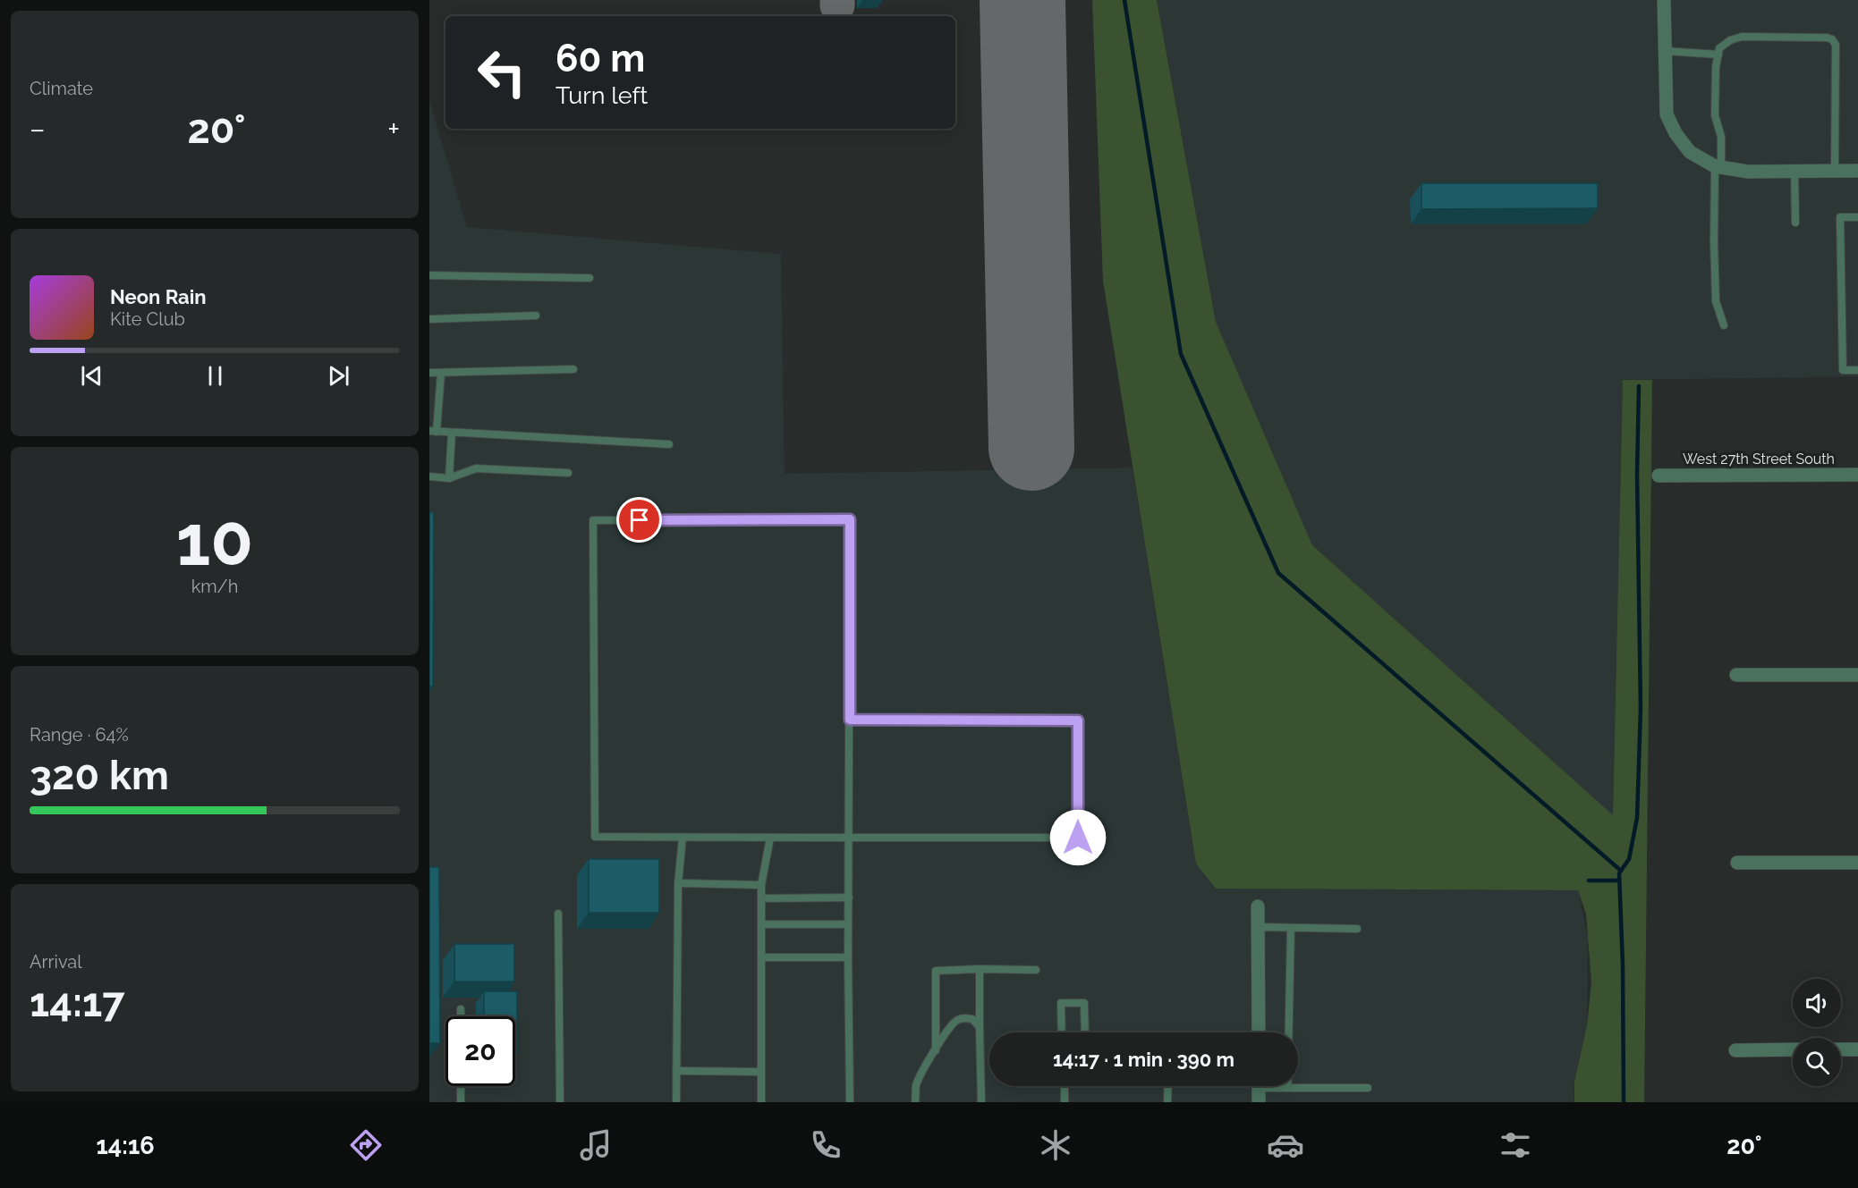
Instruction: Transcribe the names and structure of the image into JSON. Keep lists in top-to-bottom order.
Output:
{
  "streets": {
    "street": ["West 27th Street South"]
  },
  "page": {
    "tile": [
      "Climate",
      ["10", "km/h"],
      ["Range · 64%", "320 km"],
      ["Arrival", "14:17"]
    ],
    "turn": ["60 m", "Turn left"],
    "heat": ["−", "20°", "+"],
    "song": ["Neon Rain", "Kite Club"],
    "limit": "20",
    "trip": "14:17 · 1 min · 390 m",
    "tabs": ["14:16", "20°"]
  }
}
